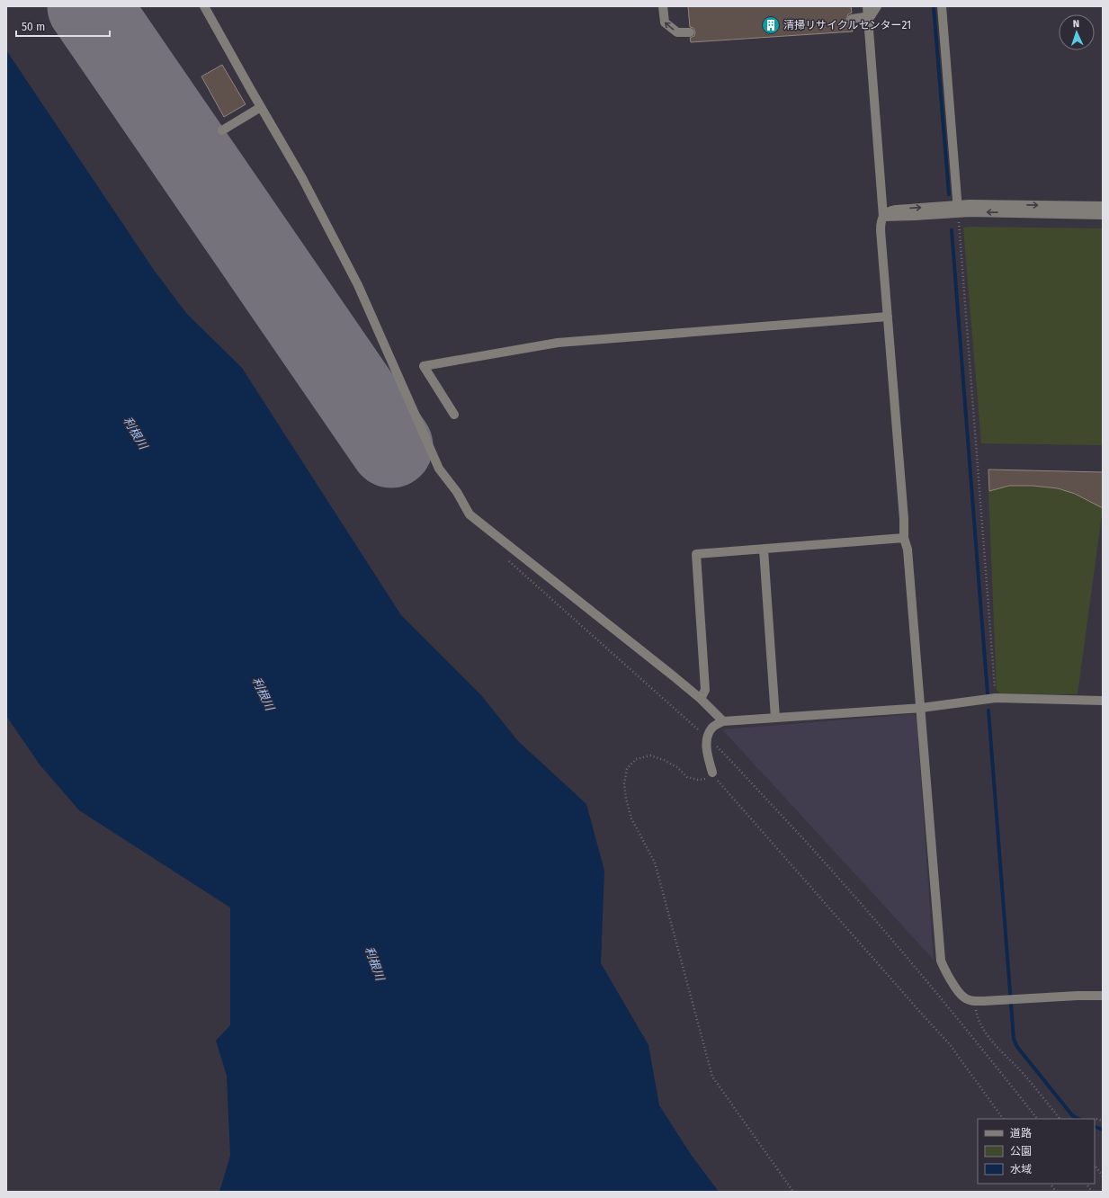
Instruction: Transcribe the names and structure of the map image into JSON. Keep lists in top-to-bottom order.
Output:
{
  "water": ["利根川"],
  "places": {
    "building": ["清掃リサイクルセンター21"]
  },
  "legend": ["道路", "公園", "水域"],
  "scale_bar": "50 m",
  "north": "top"
}
